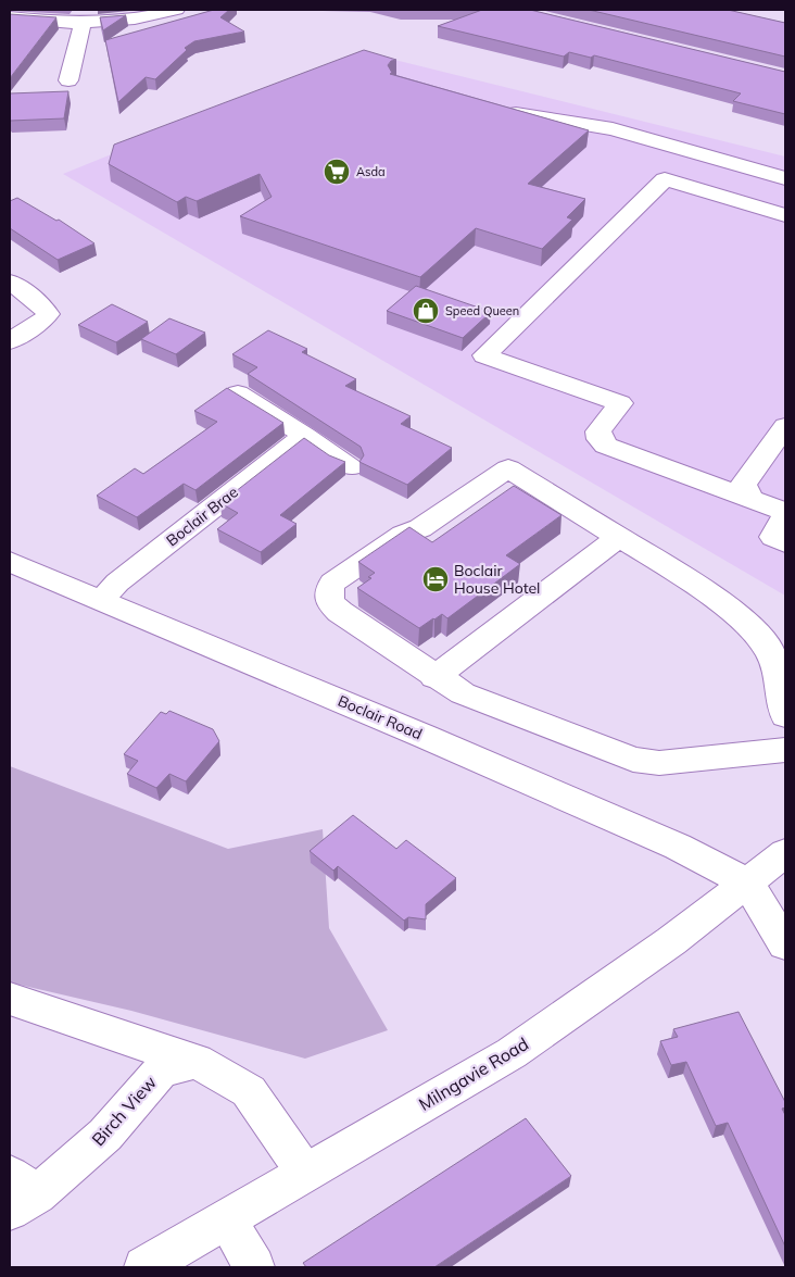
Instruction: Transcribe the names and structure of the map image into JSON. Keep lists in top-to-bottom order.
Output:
{
  "streets": {
    "main road": [
      "Boclair Brae",
      "Boclair Road",
      "Milngavie Road",
      "Birch View"
    ]
  },
  "crossings": [
    ["Boclair Brae", "Boclair Road"],
    ["Boclair Road", "Milngavie Road"]
  ],
  "places": {
    "supermarket": ["Asda"],
    "shop": ["Speed Queen"],
    "hotel": ["Boclair House Hotel"]
  }
}
